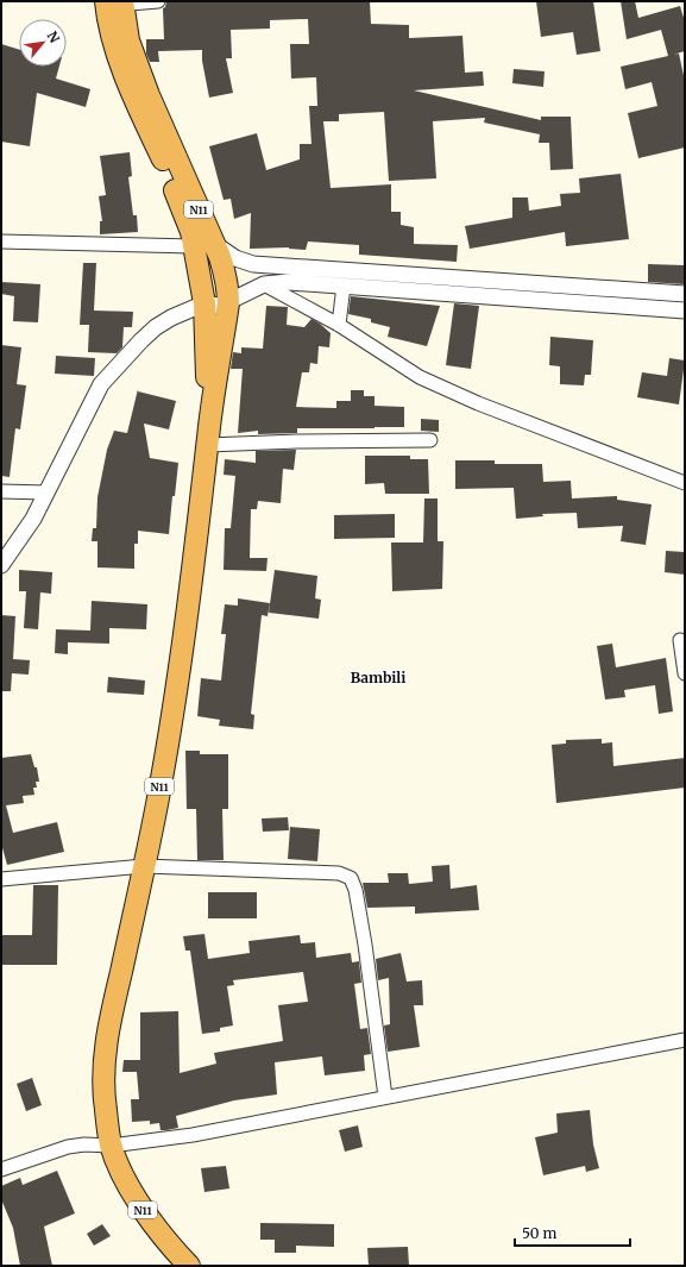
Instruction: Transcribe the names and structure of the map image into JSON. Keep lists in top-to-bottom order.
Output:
{
  "streets": {
    "highway": ["N11"]
  },
  "districts": ["Bambili"],
  "scale_bar": "50 m",
  "north": "top right"
}
